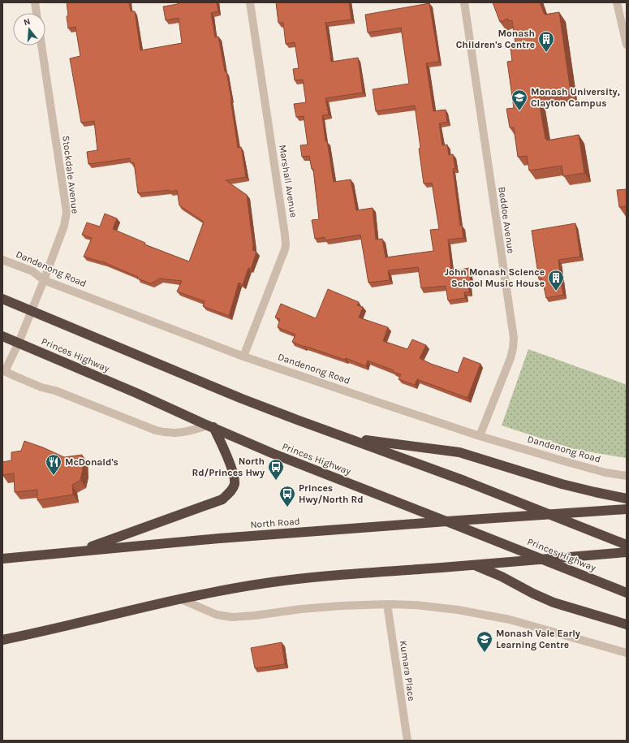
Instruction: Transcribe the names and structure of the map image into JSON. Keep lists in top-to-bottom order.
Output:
{
  "streets": {
    "highway": ["Princes Highway", "North Road"],
    "street": [
      "Stockdale Avenue",
      "Marshall Avenue",
      "Beddoe Avenue",
      "Dandenong Road",
      "Kumara Place"
    ]
  },
  "crossings": [
    ["Stockdale Avenue", "Dandenong Road"],
    ["Stockdale Avenue", "Princes Highway"],
    ["Marshall Avenue", "Dandenong Road"],
    ["Beddoe Avenue", "Dandenong Road"],
    ["Princes Highway", "North Road"]
  ],
  "places": {
    "building": ["Monash Children's Centre", "John Monash Science School Music House"],
    "school or university": ["Monash University, Clayton Campus", "Monash Vale Early Learning Centre"],
    "restaurant": ["McDonald's"],
    "bus stop": ["North Rd/Princes Hwy", "Princes Hwy/North Rd"]
  },
  "north": "top"
}
